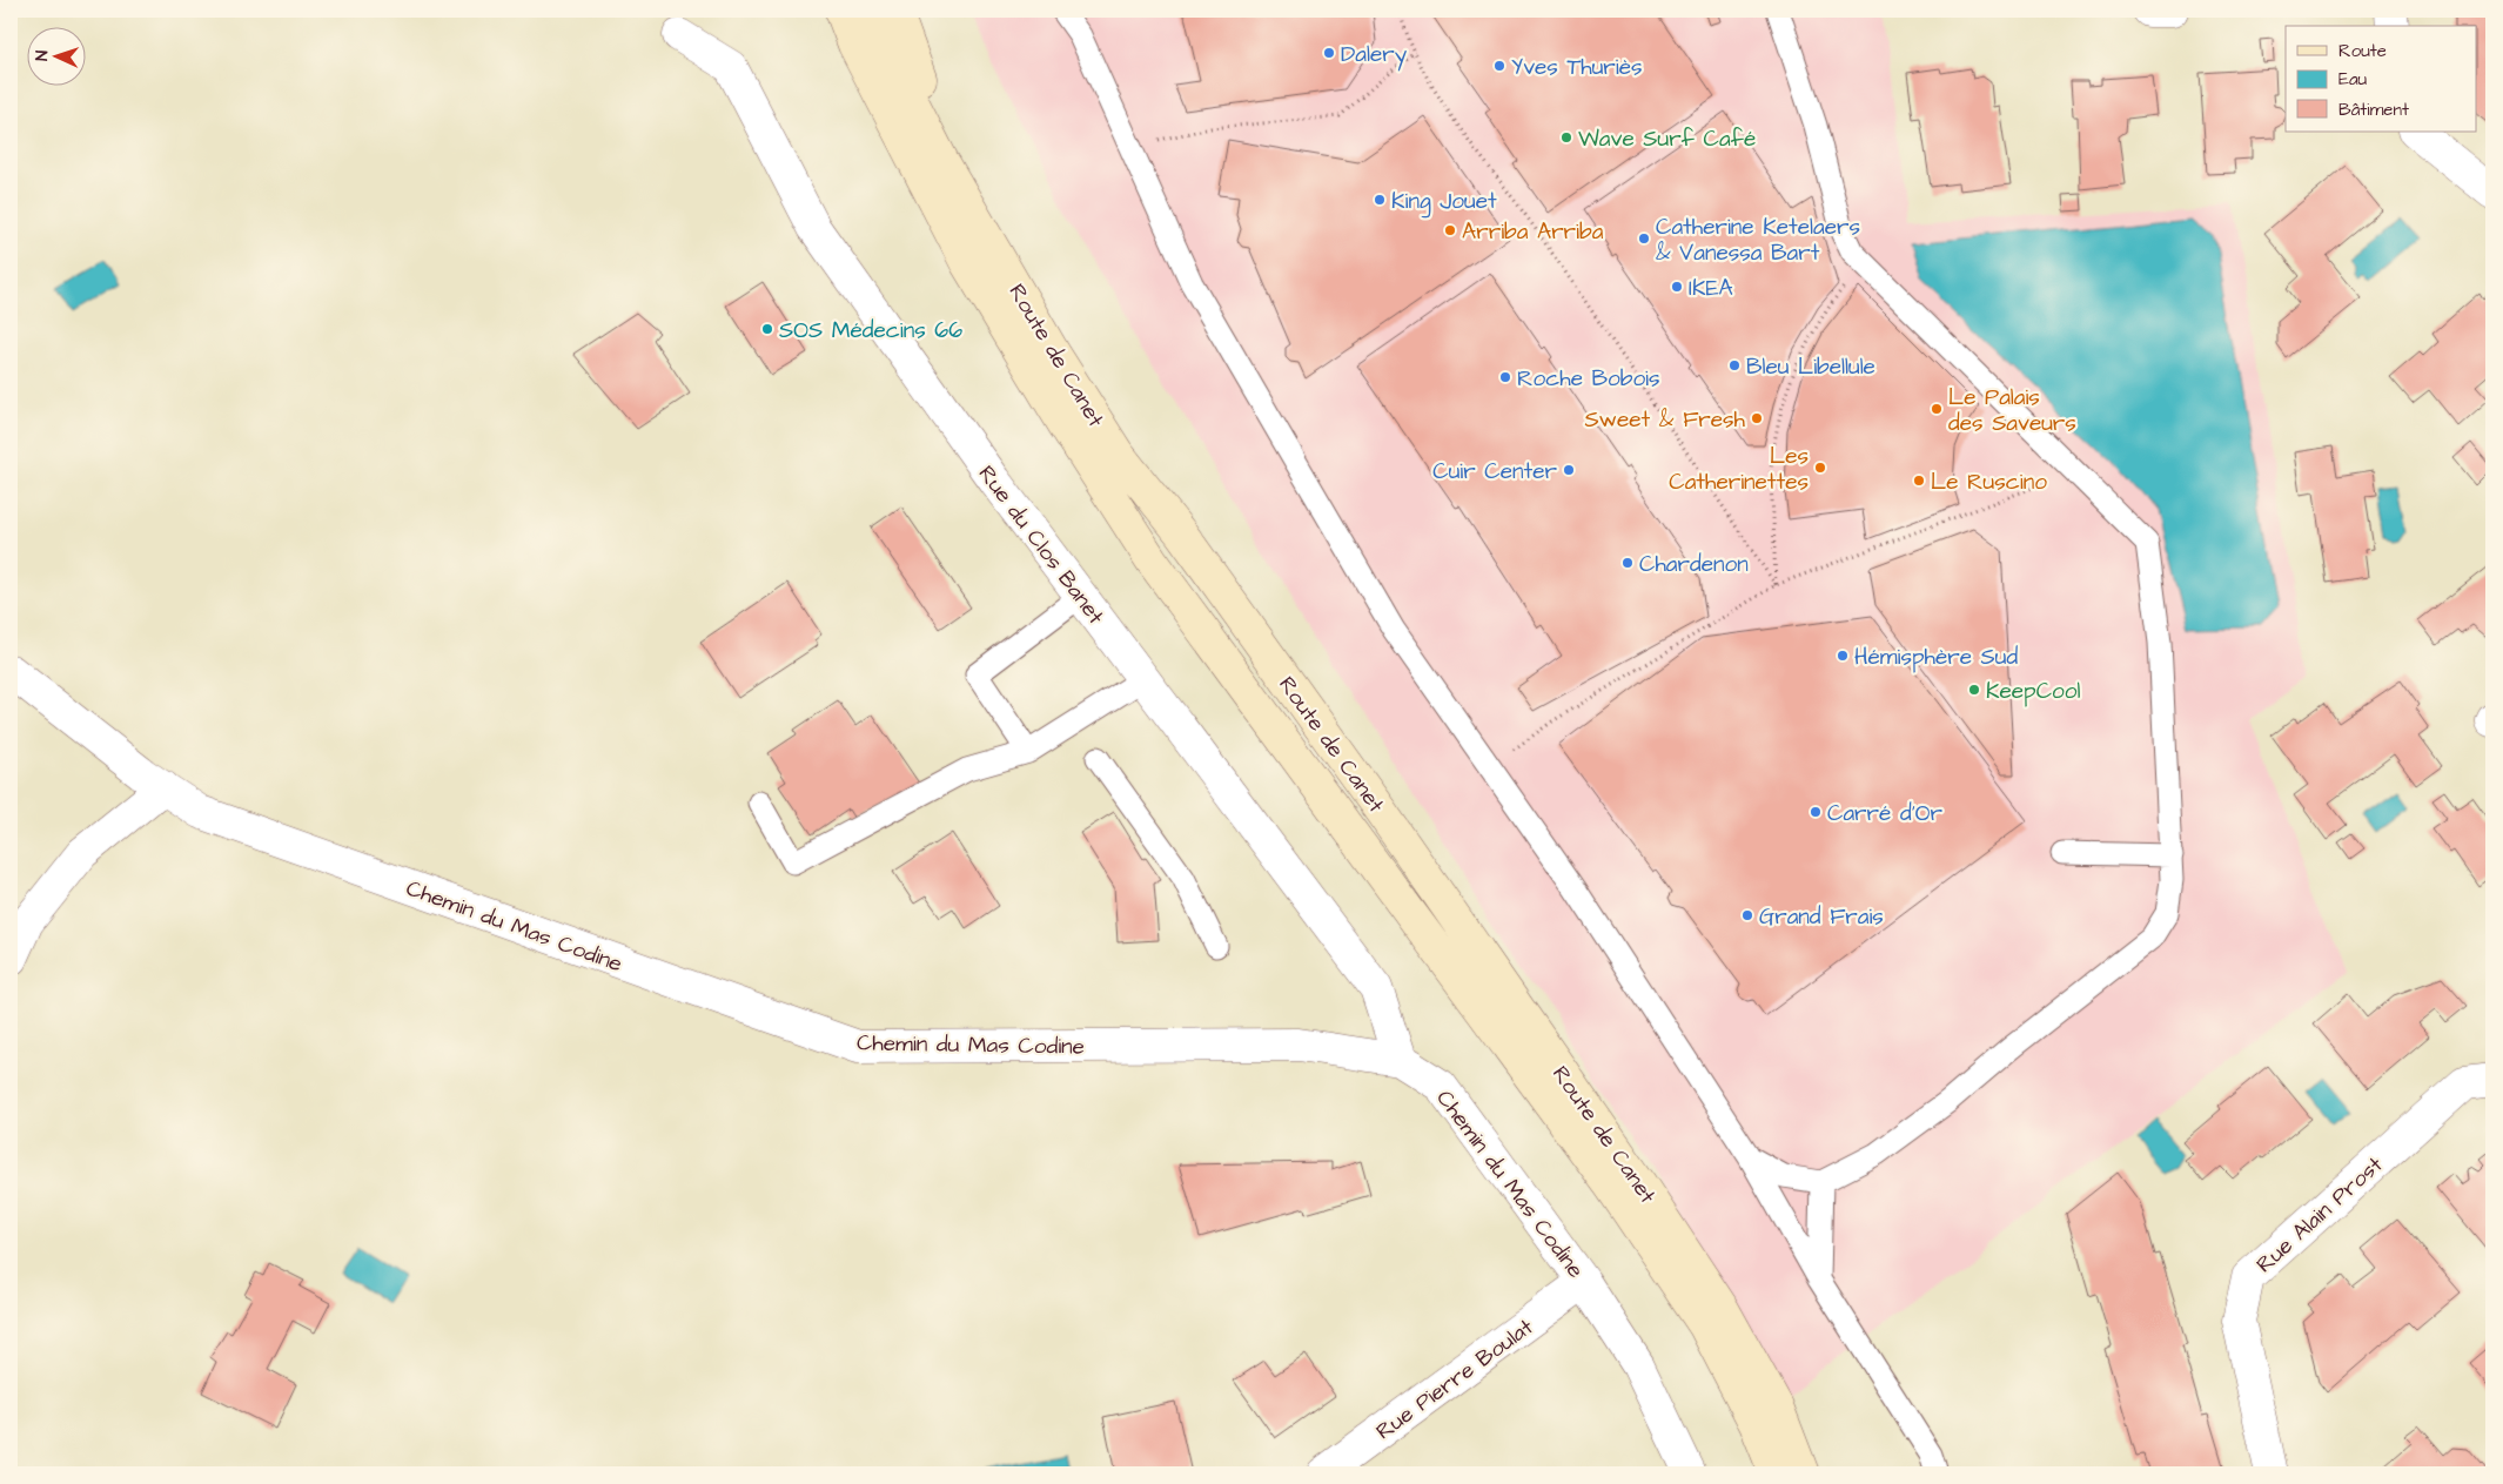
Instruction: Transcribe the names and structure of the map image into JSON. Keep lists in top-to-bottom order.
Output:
{
  "streets": {
    "main road": ["Route de Canet"],
    "street": [
      "Rue du Clos Banet",
      "Chemin du Mas Codine",
      "Rue Alain Prost",
      "Rue Pierre Boulat"
    ]
  },
  "crossings": [
    ["Rue du Clos Banet", "Chemin du Mas Codine"],
    ["Chemin du Mas Codine", "Rue Pierre Boulat"]
  ],
  "places": [
    "Dalery",
    "Yves Thuriès",
    "Wave Surf Café",
    "King Jouet",
    "Arriba Arriba",
    "Catherine Ketelaers & Vanessa Bart",
    "IKEA",
    "SOS Médecins 66",
    "Bleu Libellule",
    "Roche Bobois",
    "Le Palais des Saveurs",
    "Sweet & Fresh",
    "Les Catherinettes",
    "Cuir Center",
    "Le Ruscino",
    "Chardenon",
    "Hémisphère Sud",
    "KeepCool",
    "Carré d'Or",
    "Grand Frais"
  ],
  "legend": ["Route", "Eau", "Bâtiment"],
  "north": "left"
}
